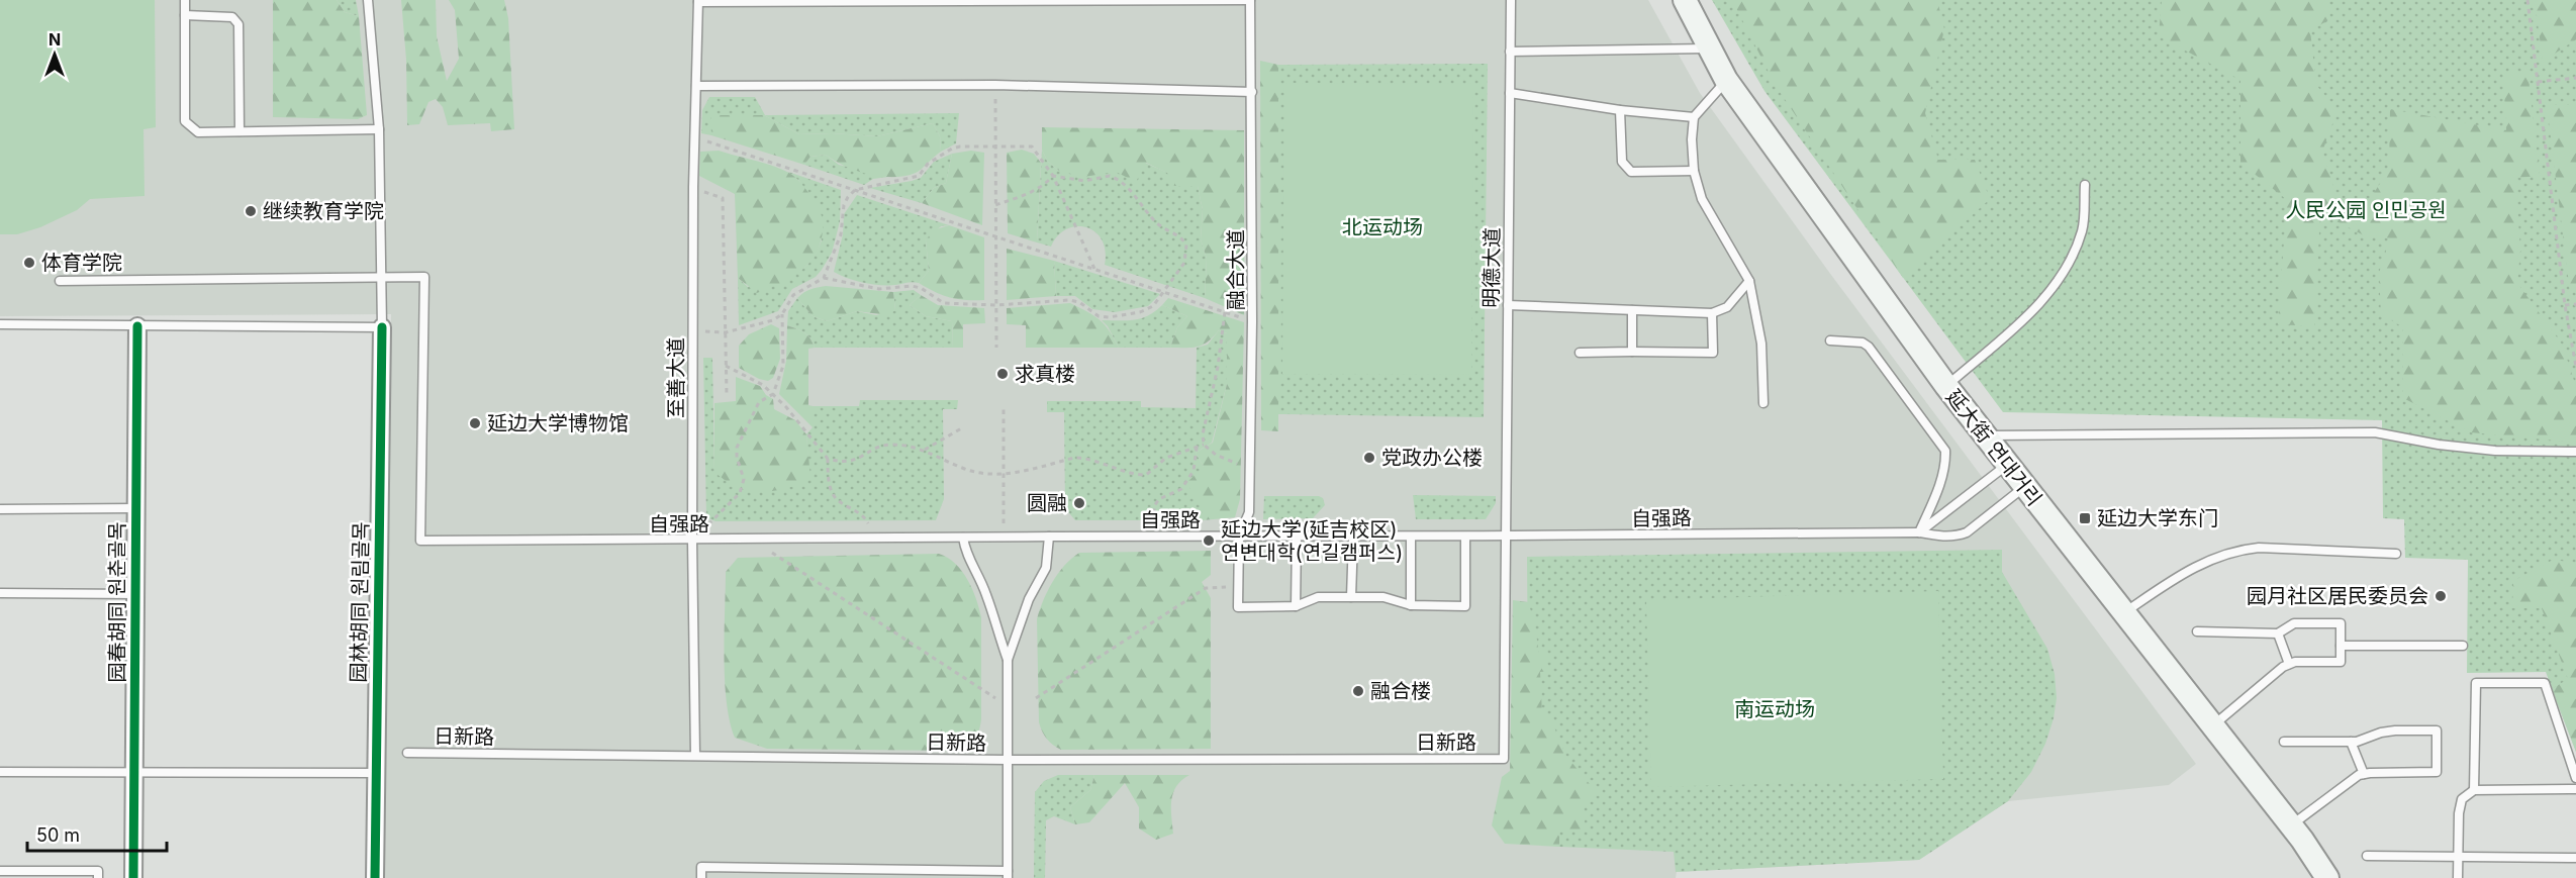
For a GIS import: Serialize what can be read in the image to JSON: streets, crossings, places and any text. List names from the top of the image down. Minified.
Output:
{"streets":{"main road":["延大街 연대거리"],"street":["园春胡同 원춘골목","园林胡同 원림골목"],"lane":["明德大道","融合大道","至善大道","自强路","日新路"]},"crossings":[["明德大道","自强路"],["明德大道","日新路"],["融合大道","自强路"],["至善大道","自强路"],["至善大道","日新路"],["延大街 연대거리","自强路"]],"parks":["人民公园 인민공원","北运动场","南运动场"],"places":{"other":["继续教育学院","体育学院","求真楼","延边大学博物馆","党政办公楼","圆融","延边大学(延吉校区) 연변대학(연길캠퍼스)","园月社区居民委员会","融合楼"],"transit":["延边大学东门"]},"scale_bar":"50 m","north":"top"}
